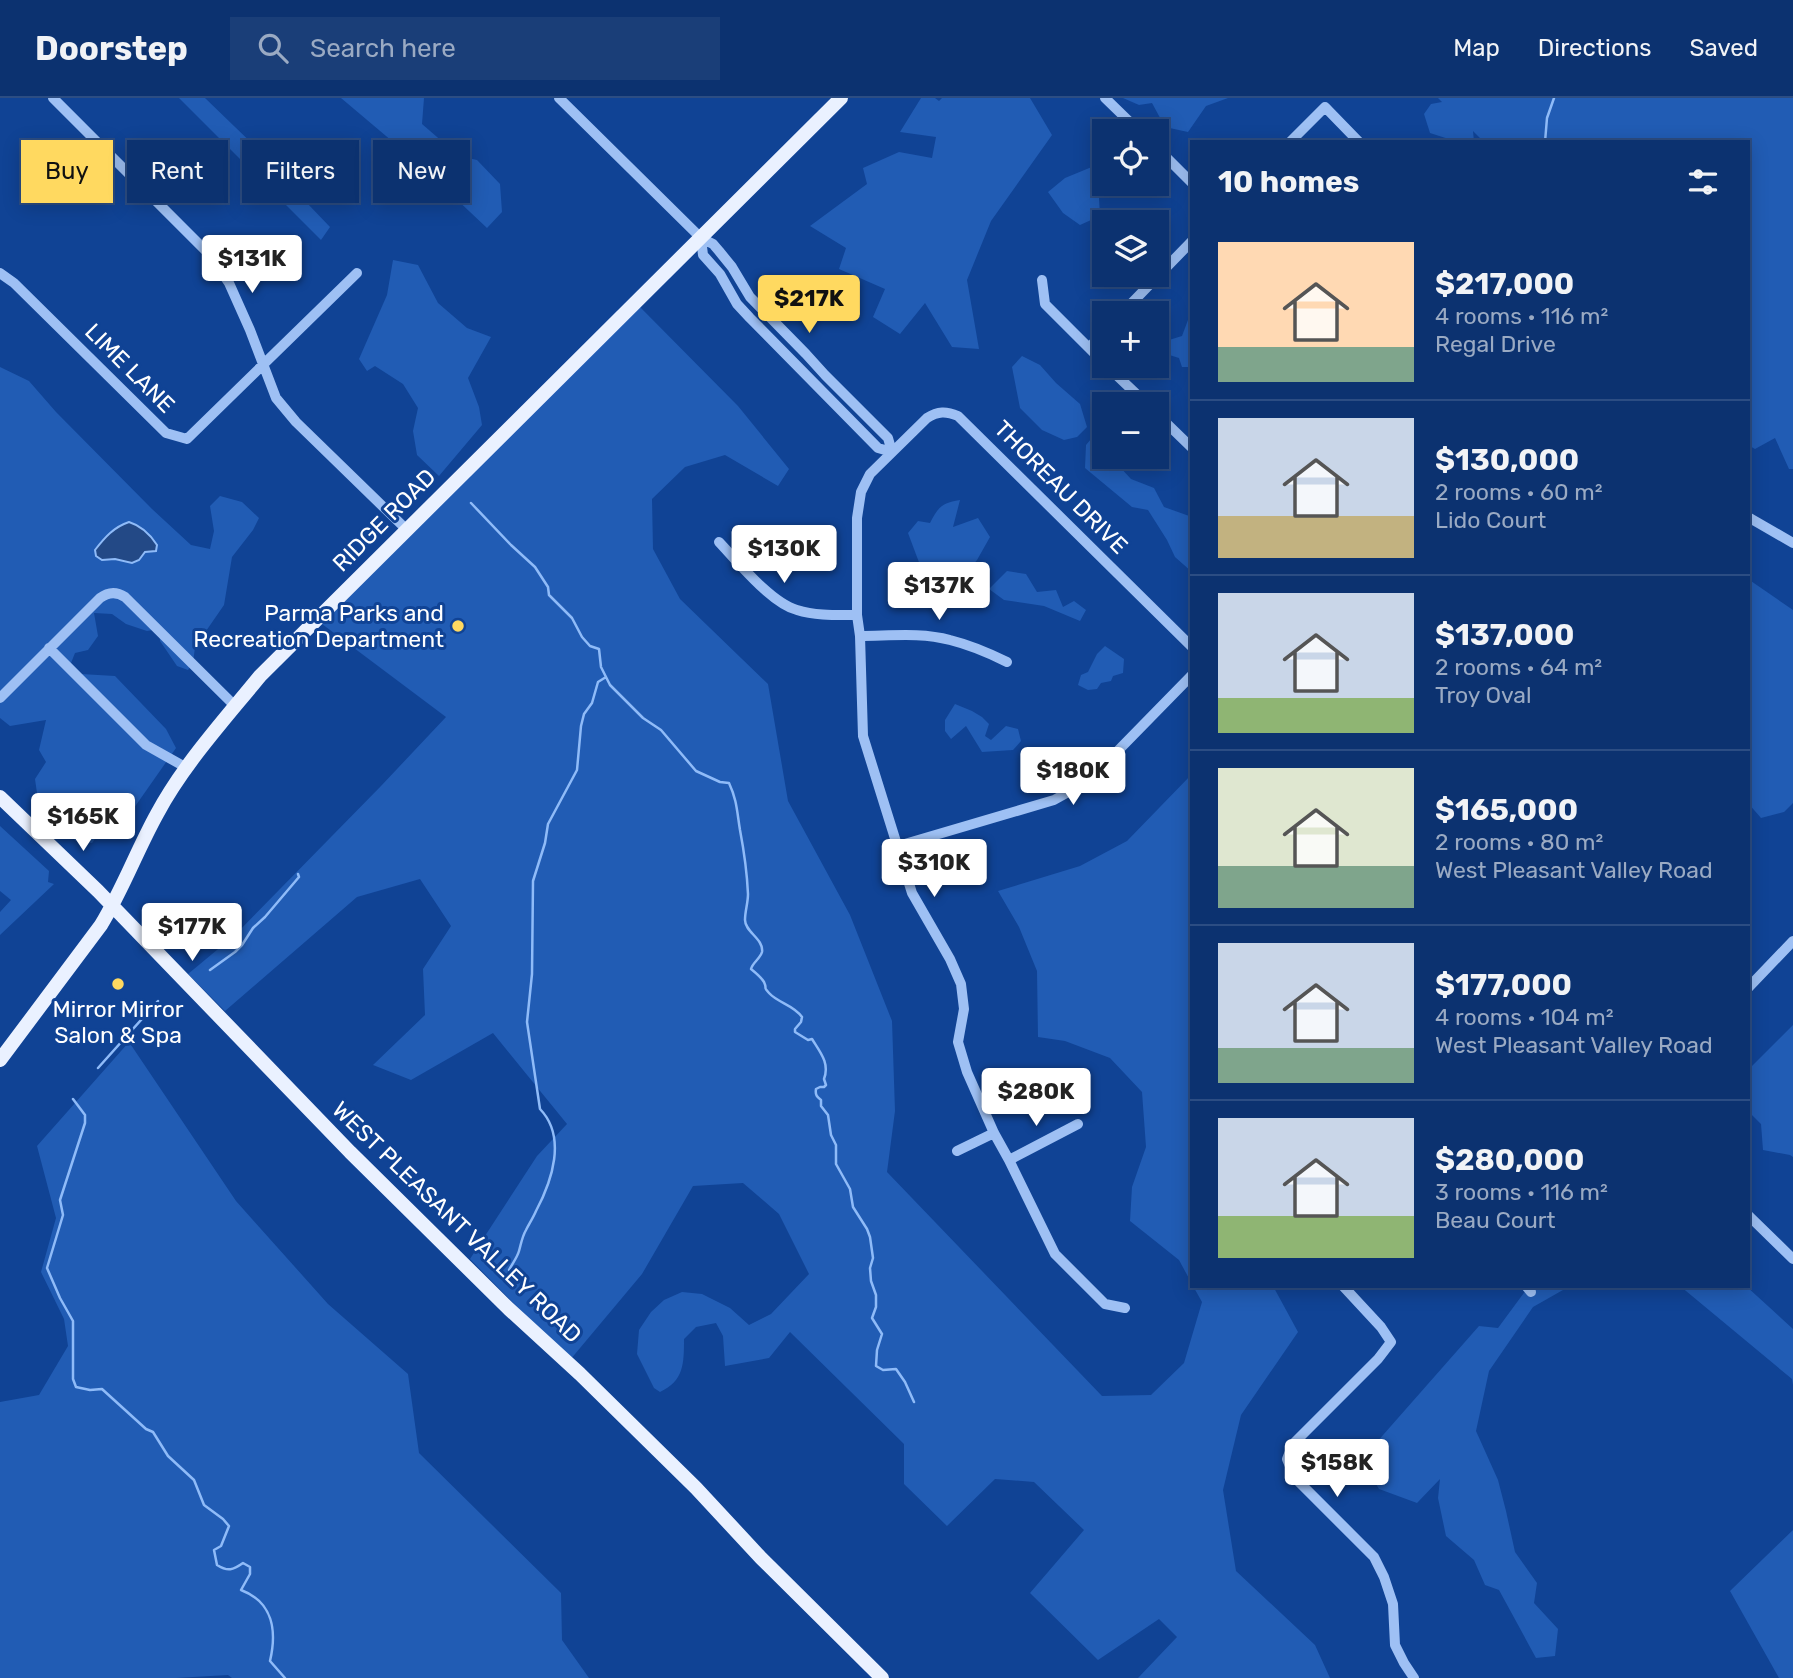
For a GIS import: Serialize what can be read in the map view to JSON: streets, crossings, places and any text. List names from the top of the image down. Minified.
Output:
{"streets":{"main road":["RIDGE ROAD","WEST PLEASANT VALLEY ROAD"],"street":["LIME LANE","THOREAU DRIVE"]},"crossings":[["RIDGE ROAD","WEST PLEASANT VALLEY ROAD"]],"places":["Parma Parks and Recreation Department","Mirror Mirror Salon & Spa"],"page":{"header":"Doorstep","search":"Search here","nav":["Map","Directions","Saved"],"map_buttons":["+","−"],"chip":["Buy","Rent","Filters","New"],"heading":"10 homes","list":[{"name":"$217,000","note":"4 rooms · 116 m² · Regal Drive"},{"name":"$130,000","note":"2 rooms · 60 m² · Lido Court"},{"name":"$137,000","note":"2 rooms · 64 m² · Troy Oval"},{"name":"$165,000","note":"2 rooms · 80 m² · West Pleasant Valley Road"},{"name":"$177,000","note":"4 rooms · 104 m² · West Pleasant Valley Road"},{"name":"$280,000","note":"3 rooms · 116 m² · Beau Court"}],"price":["$131K","$217K","$130K","$137K","$180K","$165K","$310K","$177K","$280K","$158K"]}}
